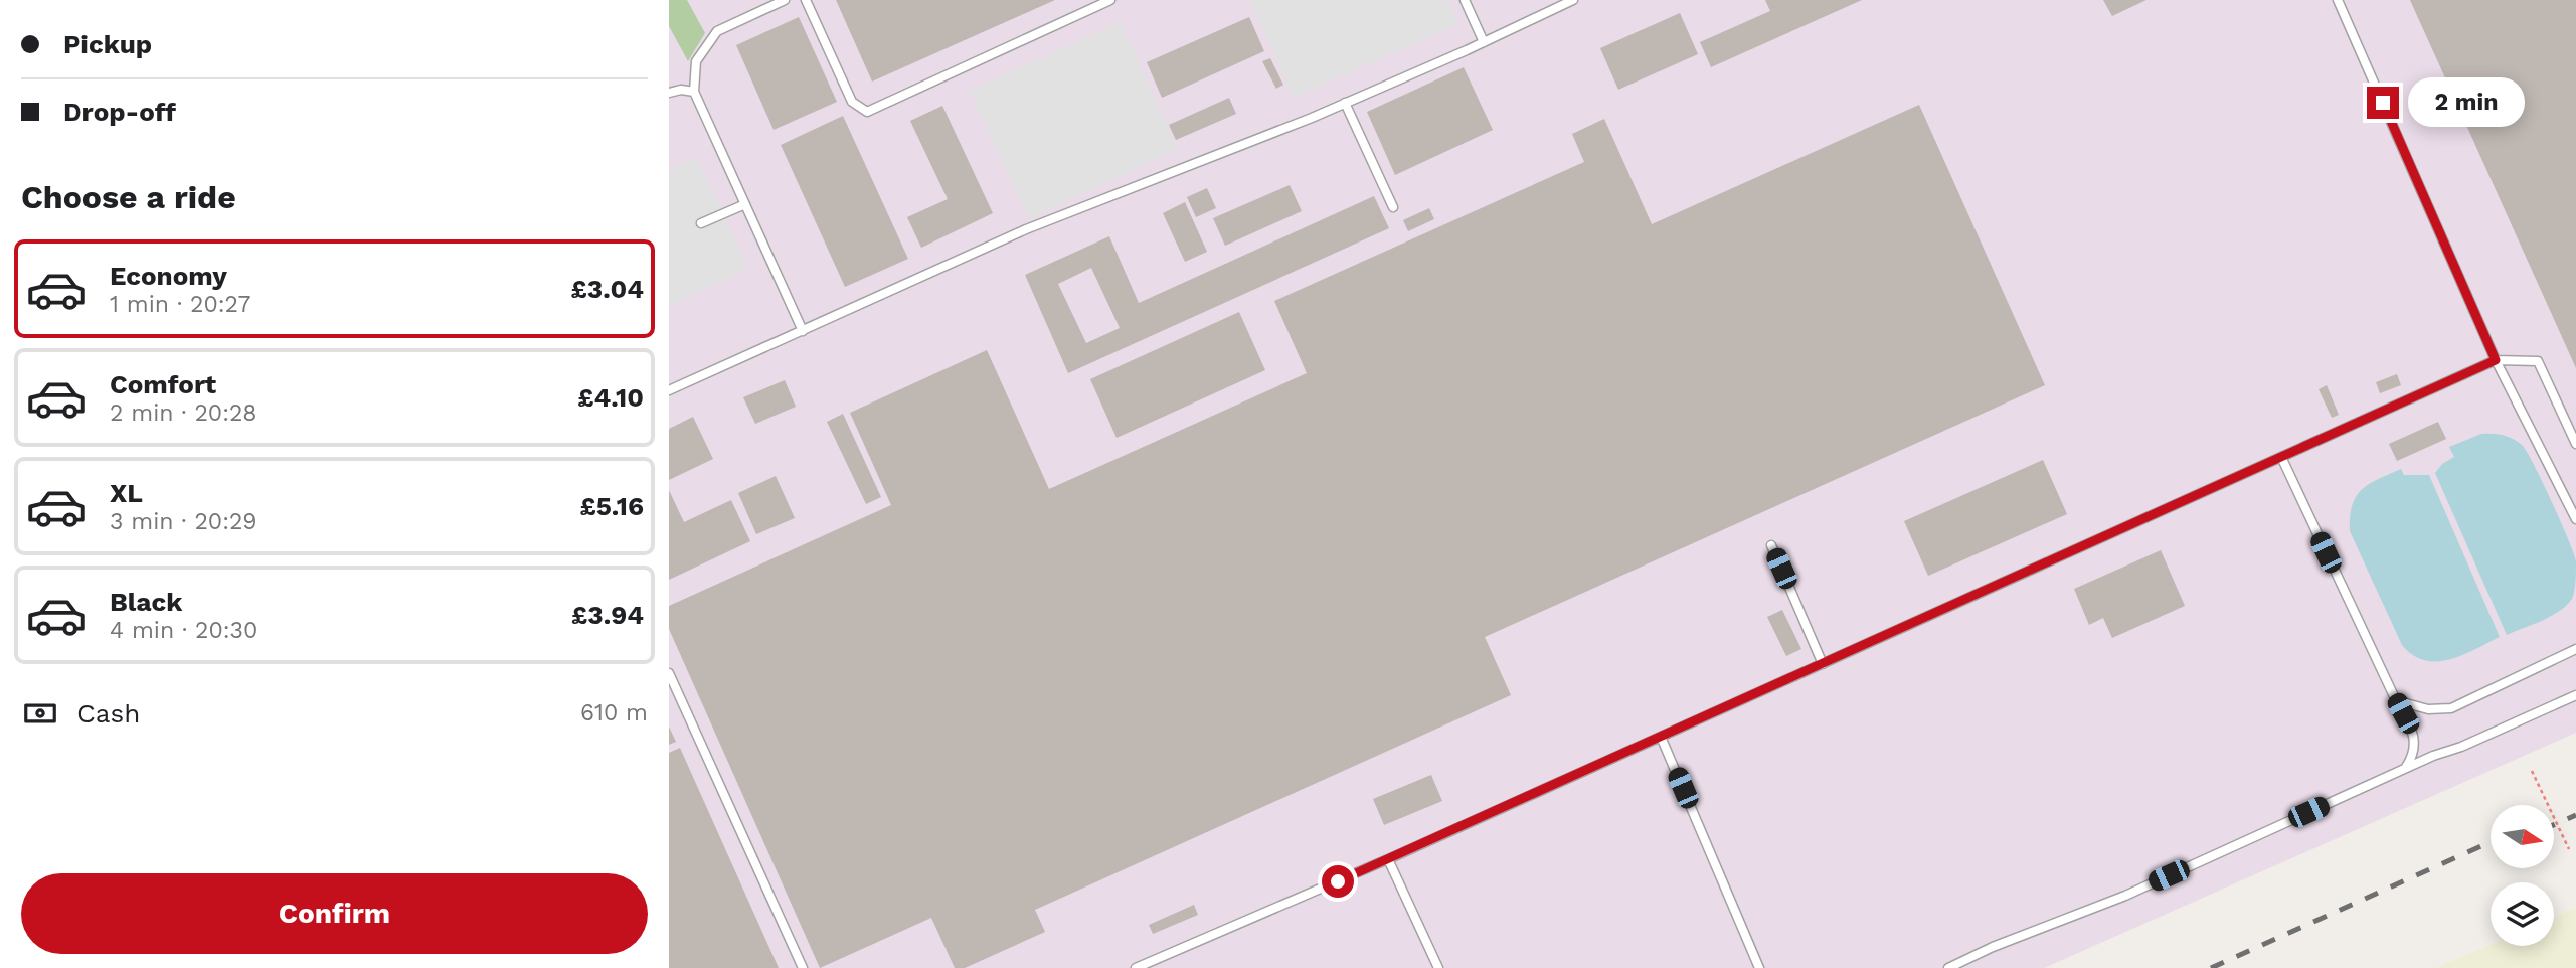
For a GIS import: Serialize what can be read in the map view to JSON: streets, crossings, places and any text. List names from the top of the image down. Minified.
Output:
{"north":"right","page":{"banner":["Pickup","Drop-off"],"bubble":"2 min","heading":"Choose a ride","list":[{"name":"Economy","note":"1 min · 20:27","value":"£3.04"},{"name":"Comfort","note":"2 min · 20:28","value":"£4.10"},{"name":"XL","note":"3 min · 20:29","value":"£5.16"},{"name":"Black","note":"4 min · 20:30","value":"£3.94"}],"pay":["Cash","610 m"],"buttons":"Confirm"}}
